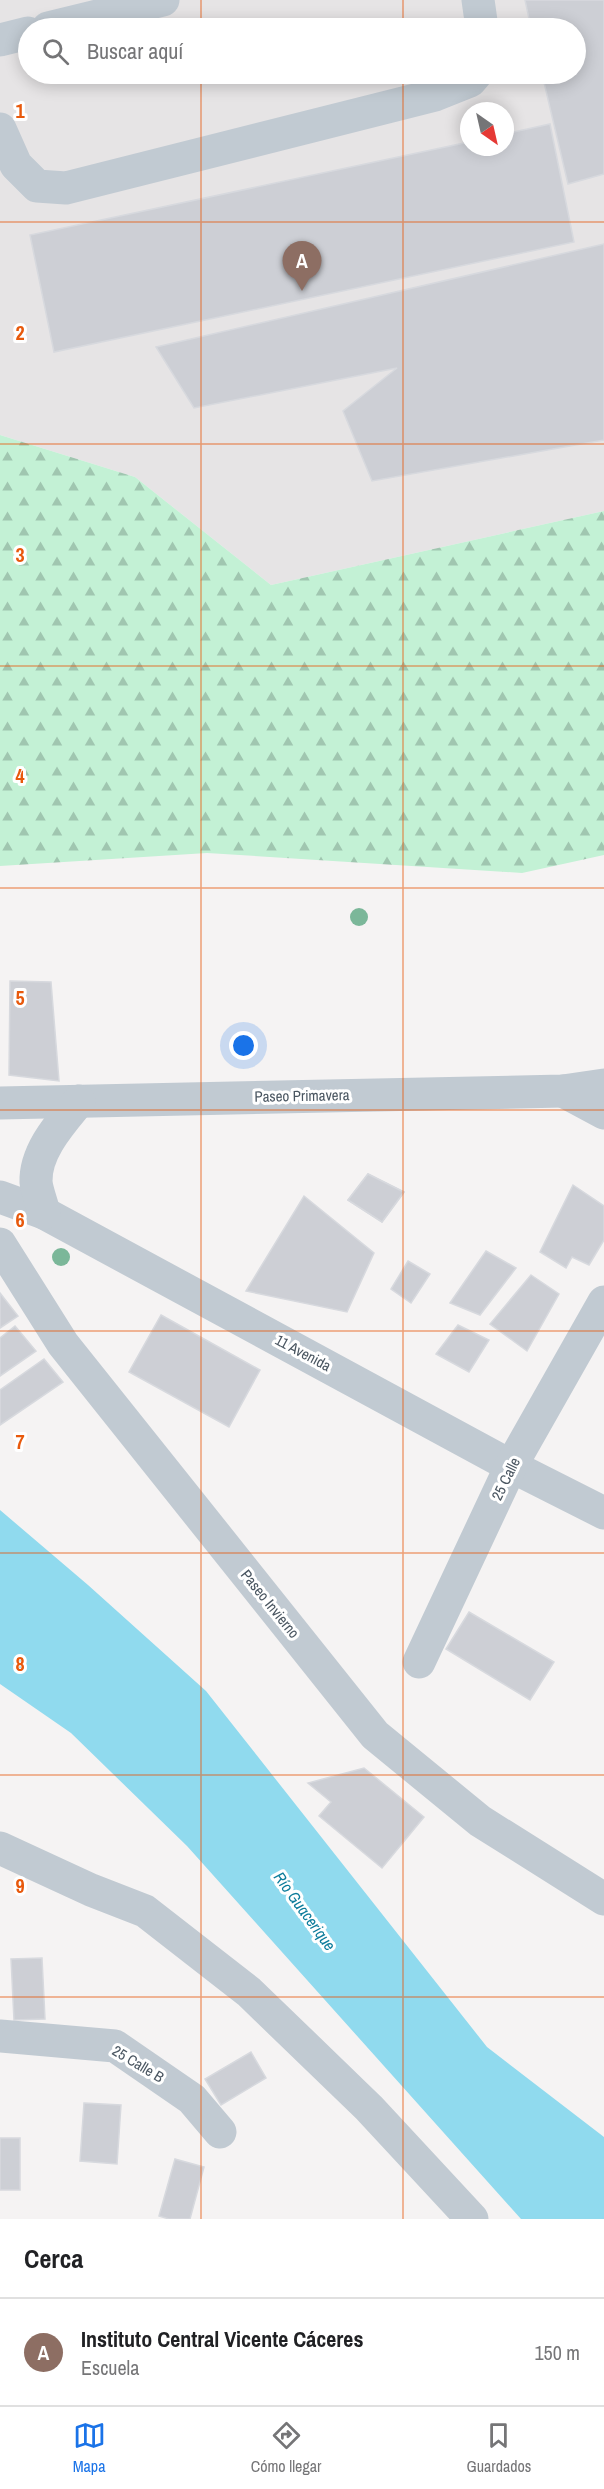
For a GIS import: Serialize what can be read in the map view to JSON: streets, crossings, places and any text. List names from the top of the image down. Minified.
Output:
{"streets":{"street":["Paseo Primavera","11 Avenida","25 Calle","Paseo Invierno","25 Calle B"]},"crossings":[["11 Avenida","25 Calle"]],"water":["Río Guacerique"],"north":"bottom right","page":{"search":"Buscar aquí","pins":"A","heading":"Cerca","list":[{"mark":"A","name":"Instituto Central Vicente Cáceres","note":"Escuela","value":"150 m"}],"nav":["Mapa","Cómo llegar","Guardados"]},"grid":{"rows":["1","2","3","4","5","6","7","8","9"]}}
